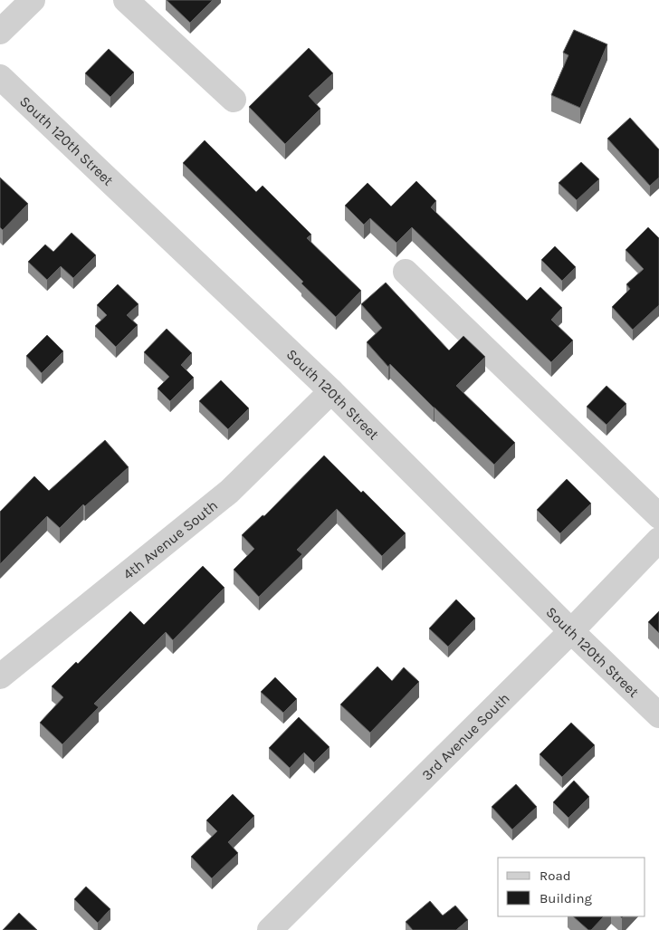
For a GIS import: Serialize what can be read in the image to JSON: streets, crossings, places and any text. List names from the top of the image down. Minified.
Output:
{"streets":{"street":["South 120th Street","4th Avenue South","3rd Avenue South"]},"crossings":[["South 120th Street","4th Avenue South"],["South 120th Street","3rd Avenue South"]],"legend":["Road","Building"]}
